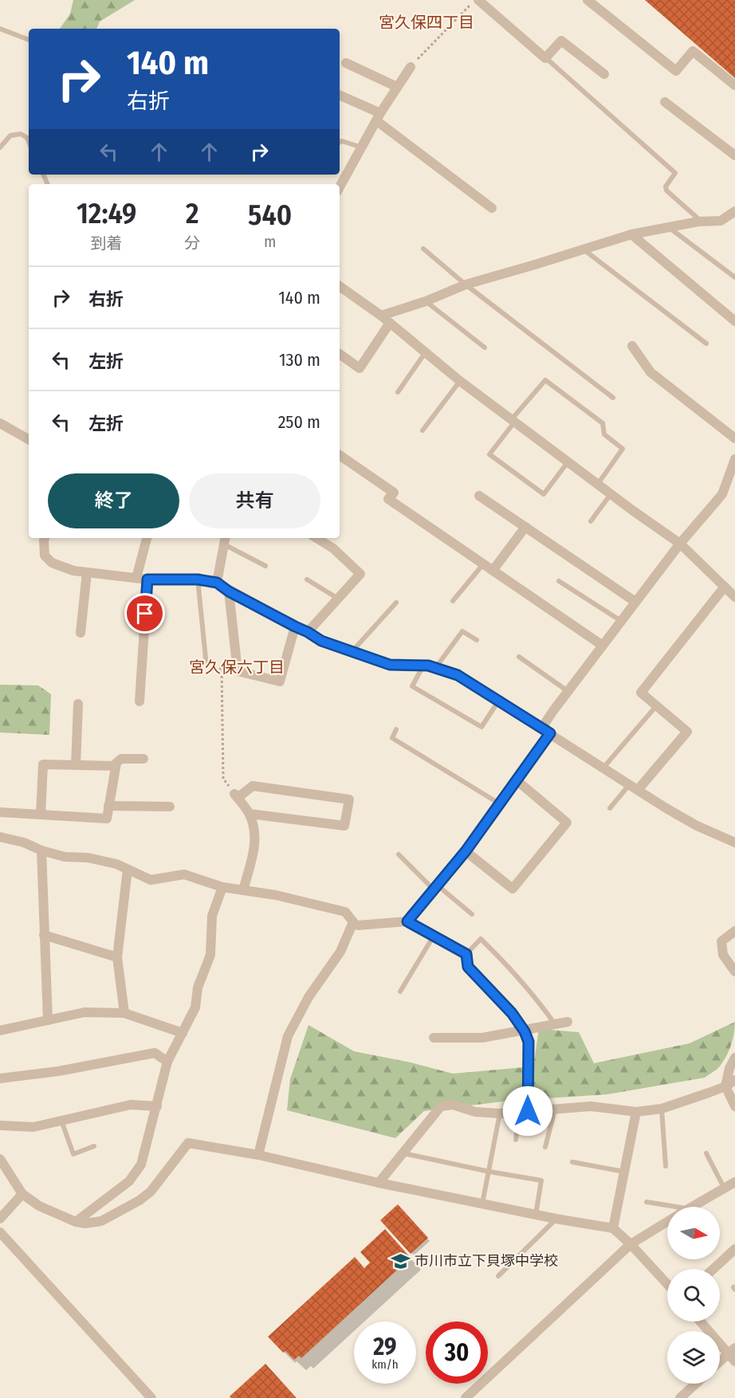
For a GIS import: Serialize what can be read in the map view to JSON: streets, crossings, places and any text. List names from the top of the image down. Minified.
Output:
{"districts":["宮久保四丁目","宮久保六丁目"],"places":{"school or university":["市川市立下貝塚中学校"]},"north":"right","page":{"turn":["140 m","右折"],"eta":["12:49","到着","2","分","540","m"],"list":[{"name":"右折","value":"140 m"},{"name":"左折","value":"130 m"},{"name":"左折","value":"250 m"}],"buttons":["終了","共有"],"speed":"29 km/h","limit":"30"}}
